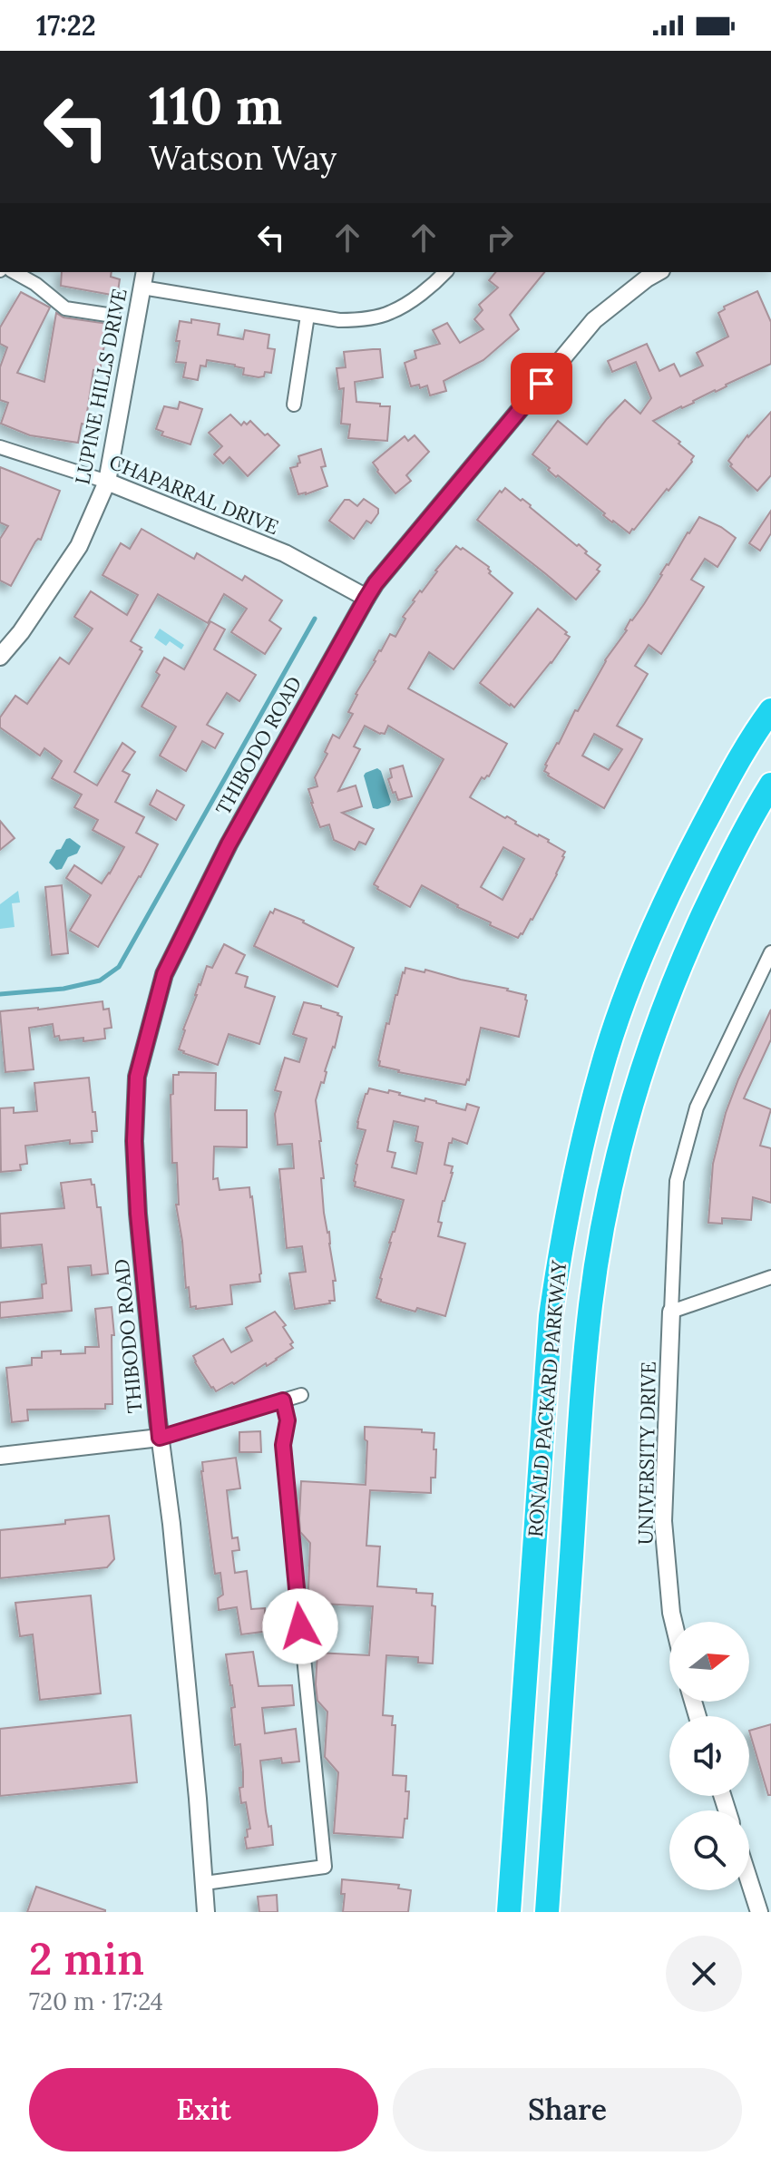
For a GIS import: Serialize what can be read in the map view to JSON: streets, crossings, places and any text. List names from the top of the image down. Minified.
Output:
{"streets":{"highway":["RONALD PACKARD PARKWAY"],"street":["LUPINE HILLS DRIVE","CHAPARRAL DRIVE","THIBODO ROAD","UNIVERSITY DRIVE"]},"crossings":[["LUPINE HILLS DRIVE","CHAPARRAL DRIVE"],["CHAPARRAL DRIVE","THIBODO ROAD"]],"north":"right","page":{"status":"17:22","turn":["110 m","Watson Way"],"heading":["2 min","720 m · 17:24"],"buttons":["Exit","Share"]}}
